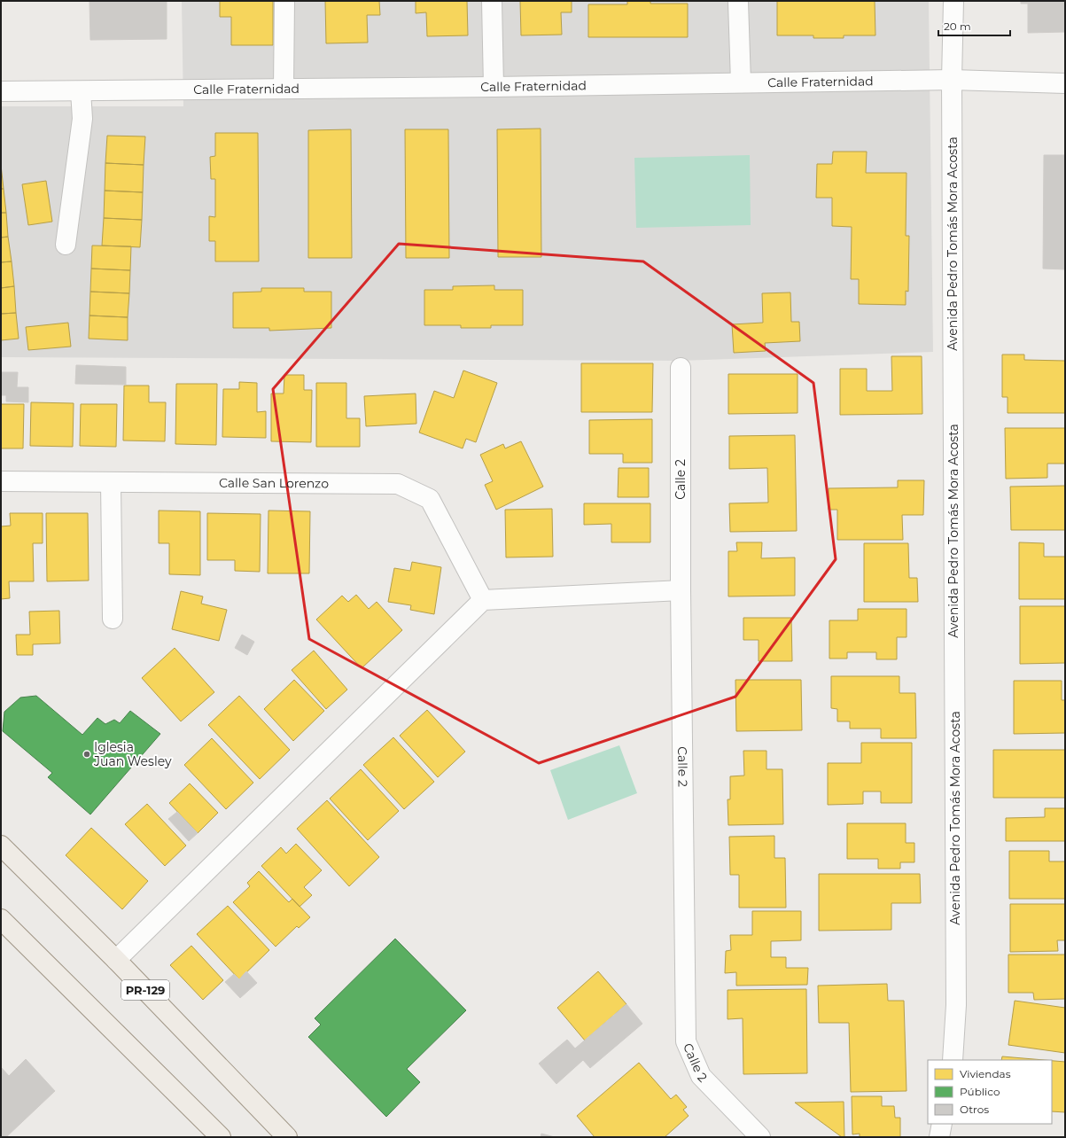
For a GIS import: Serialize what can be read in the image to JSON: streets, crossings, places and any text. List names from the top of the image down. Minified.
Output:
{"streets":{"main road":["PR-129"],"street":["Calle Fraternidad","Avenida Pedro Tomás Mora Acosta","Calle 2","Calle San Lorenzo"]},"crossings":[["Calle Fraternidad","Avenida Pedro Tomás Mora Acosta"]],"places":["Iglesia Juan Wesley"],"legend":["Viviendas","Público","Otros"],"scale_bar":"20 m"}
